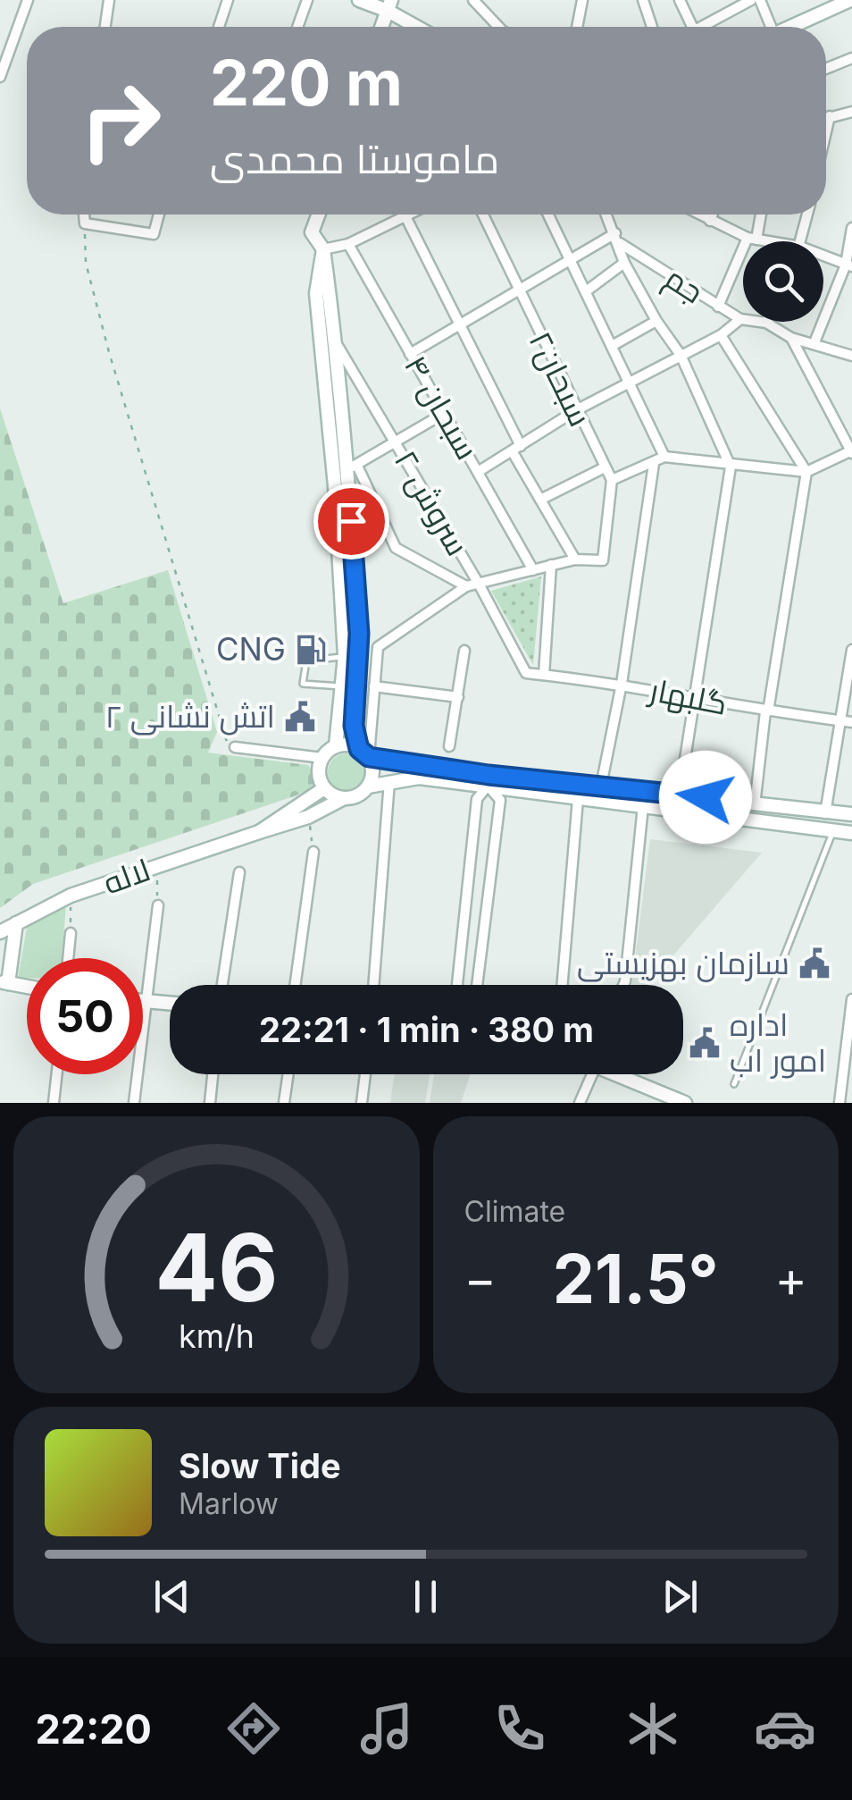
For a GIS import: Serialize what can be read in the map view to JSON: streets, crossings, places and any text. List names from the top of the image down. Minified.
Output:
{"streets":{"main road":["لاله"],"street":["جم","سبحان۲","سبحان ۴","سروش ۲","گلبهار"]},"crossings":[["سروش ۲","گلبهار"]],"places":{"fuel station":["CNG"],"public building":["اتش نشانی ۲","سازمان بهزیستی","اداره امور اب"]},"page":{"turn":["220 m","ماموستا محمدی"],"limit":"50","trip":"22:21 · 1 min · 380 m","tile":"Climate","heat":["−","21.5°","+"],"song":["Slow Tide","Marlow"],"tabs":"22:20","gauge":["46","km/h"]}}
